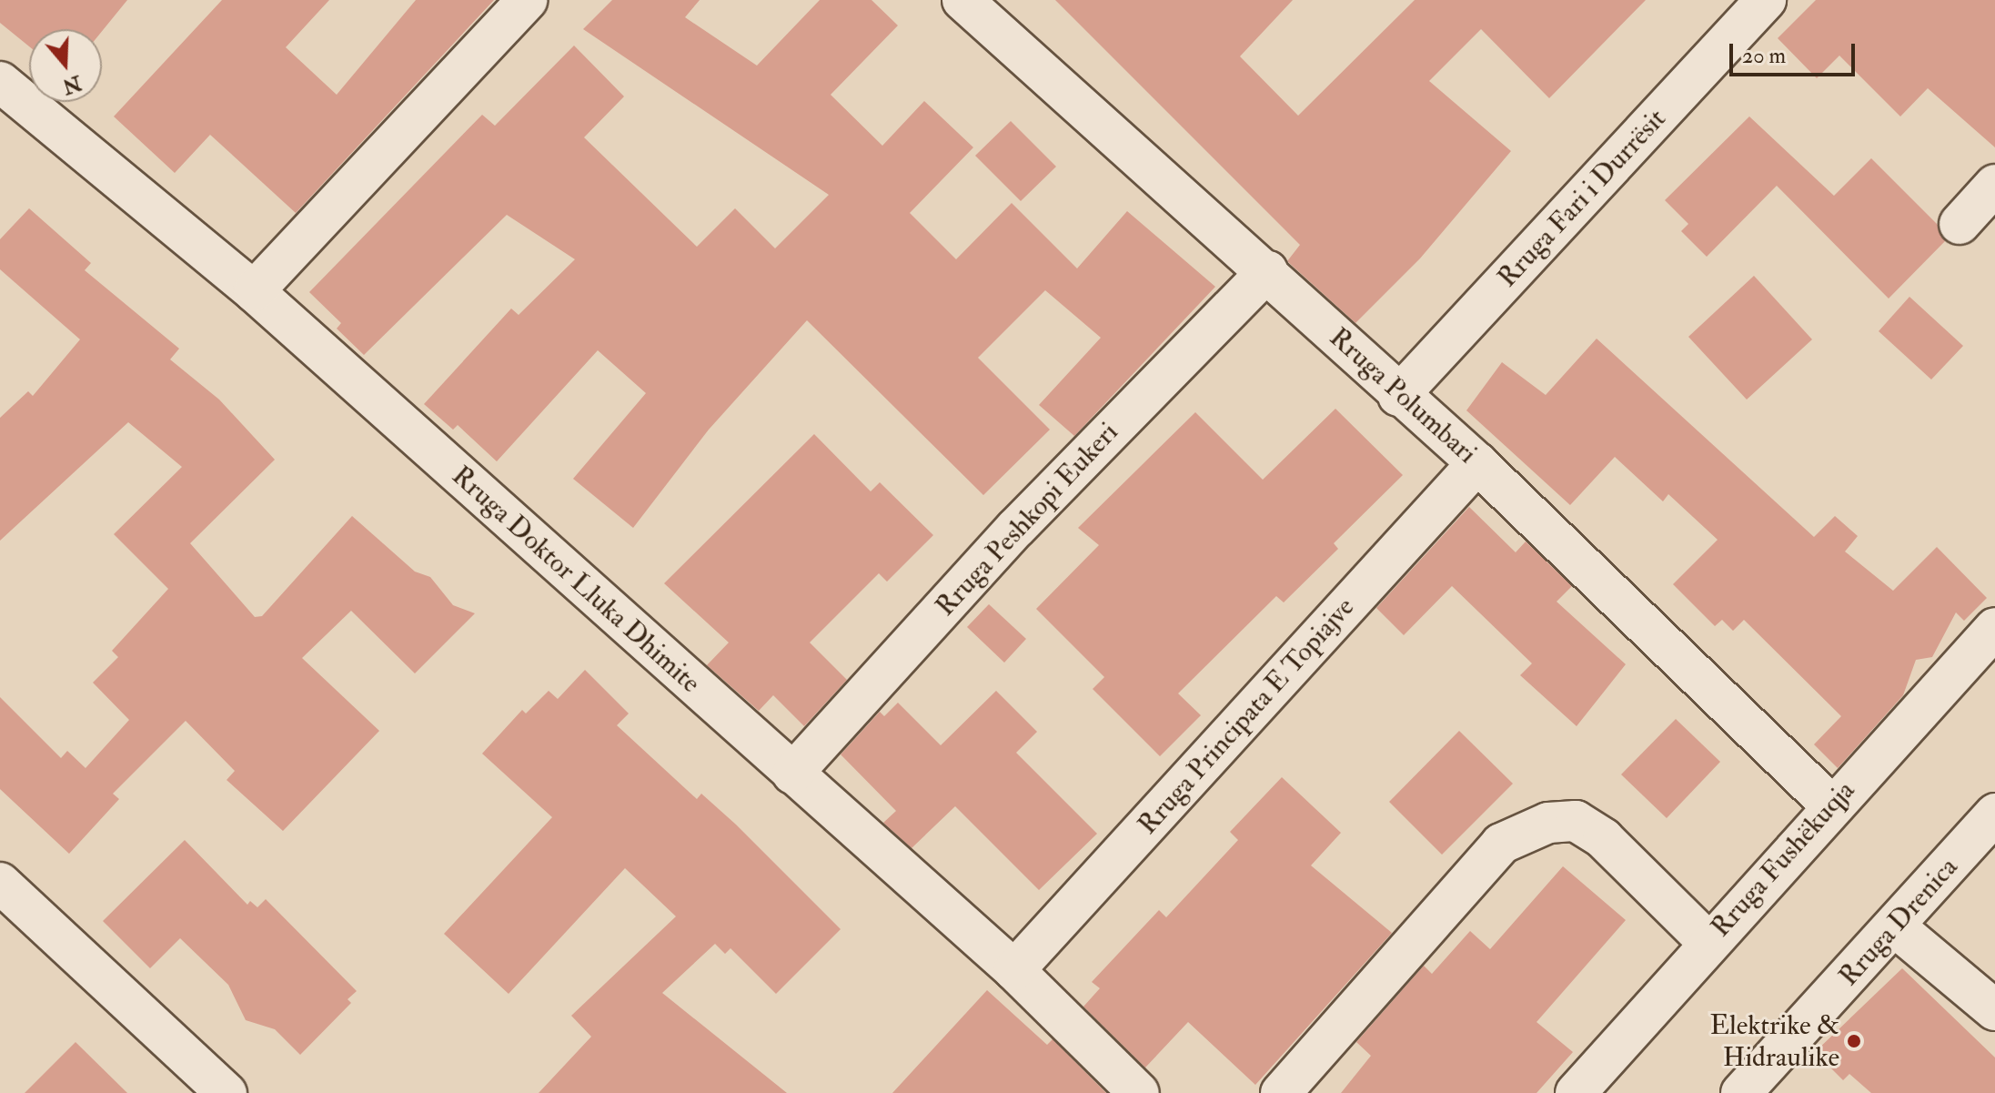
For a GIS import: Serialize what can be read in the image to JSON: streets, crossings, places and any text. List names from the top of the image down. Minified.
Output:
{"streets":{"street":["Rruga Fari i Durrësit","Rruga Polumbari","Rruga Peshkopi Eukeri","Rruga Doktor Lluka Dhimite","Rruga Principata E Topiajve","Rruga Fushëkuqja","Rruga Drenica"]},"crossings":[["Rruga Fari i Durrësit","Rruga Polumbari"],["Rruga Polumbari","Rruga Peshkopi Eukeri"],["Rruga Polumbari","Rruga Principata E Topiajve"],["Rruga Polumbari","Rruga Fushëkuqja"],["Rruga Peshkopi Eukeri","Rruga Doktor Lluka Dhimite"],["Rruga Doktor Lluka Dhimite","Rruga Principata E Topiajve"]],"places":["Elektrike & Hidraulike"],"scale_bar":"20 m","north":"bottom"}
